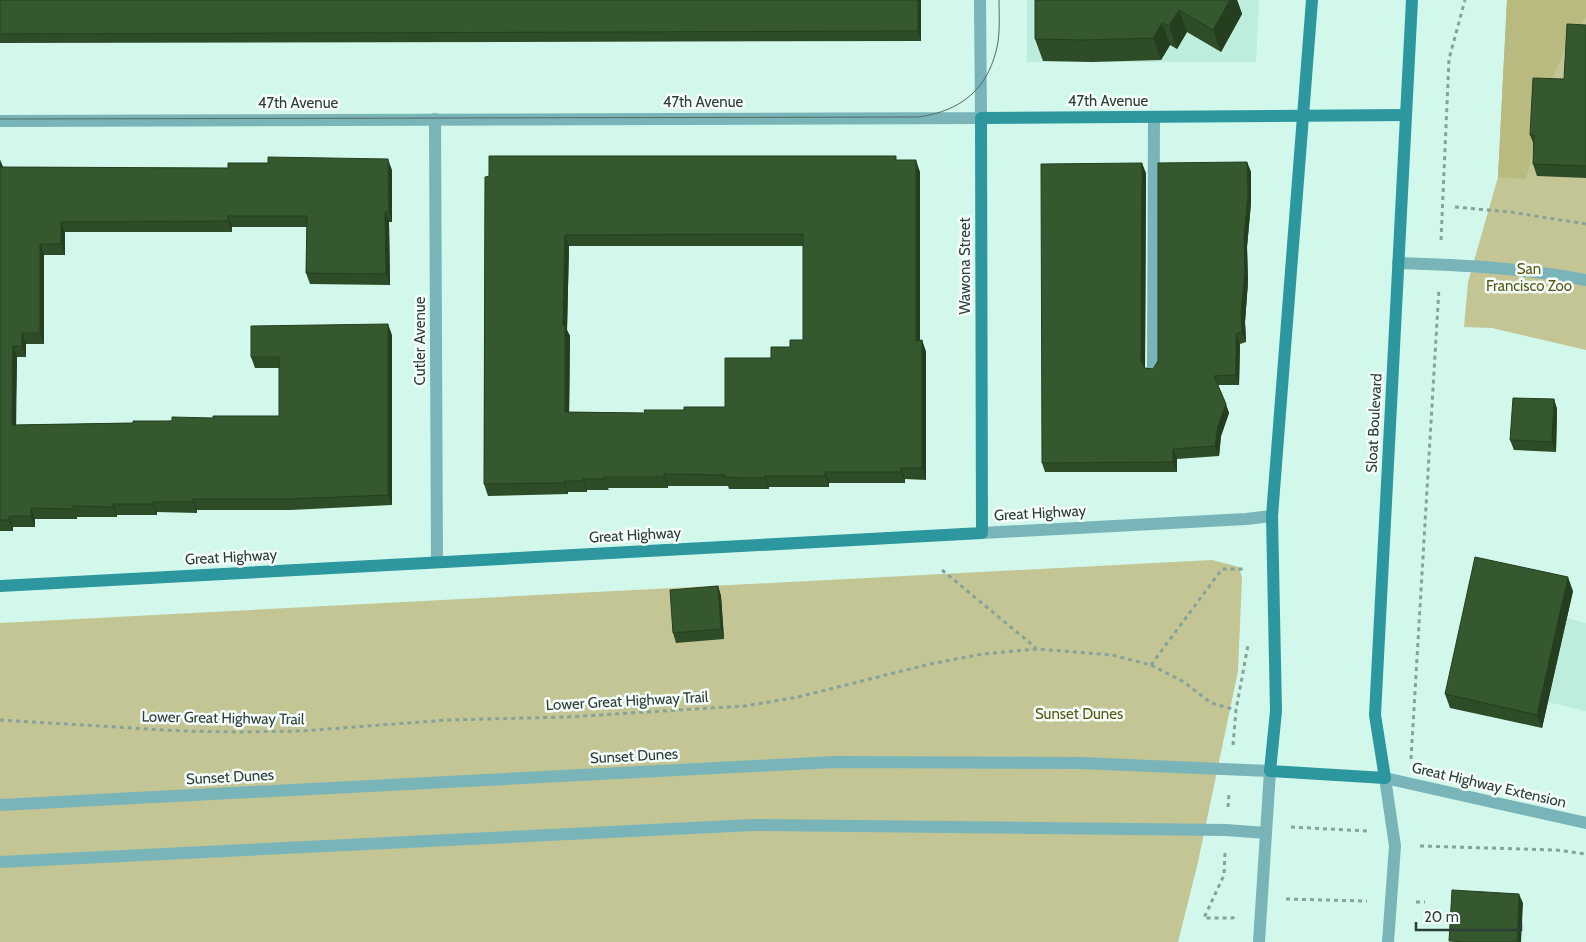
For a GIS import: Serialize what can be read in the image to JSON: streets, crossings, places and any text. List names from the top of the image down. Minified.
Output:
{"streets":{"street":["47th Avenue","Wawona Street","Cutler Avenue","Sloat Boulevard","Great Highway","Sunset Dunes","Great Highway Extension"],"path":["Lower Great Highway Trail"]},"crossings":[["47th Avenue","Wawona Street"],["47th Avenue","Cutler Avenue"],["47th Avenue","Sloat Boulevard"],["Wawona Street","Great Highway"],["Cutler Avenue","Great Highway"],["Sloat Boulevard","Great Highway Extension"],["Lower Great Highway Trail","Sunset Dunes"]],"parks":["San Francisco Zoo","Sunset Dunes"],"scale_bar":"20 m"}
